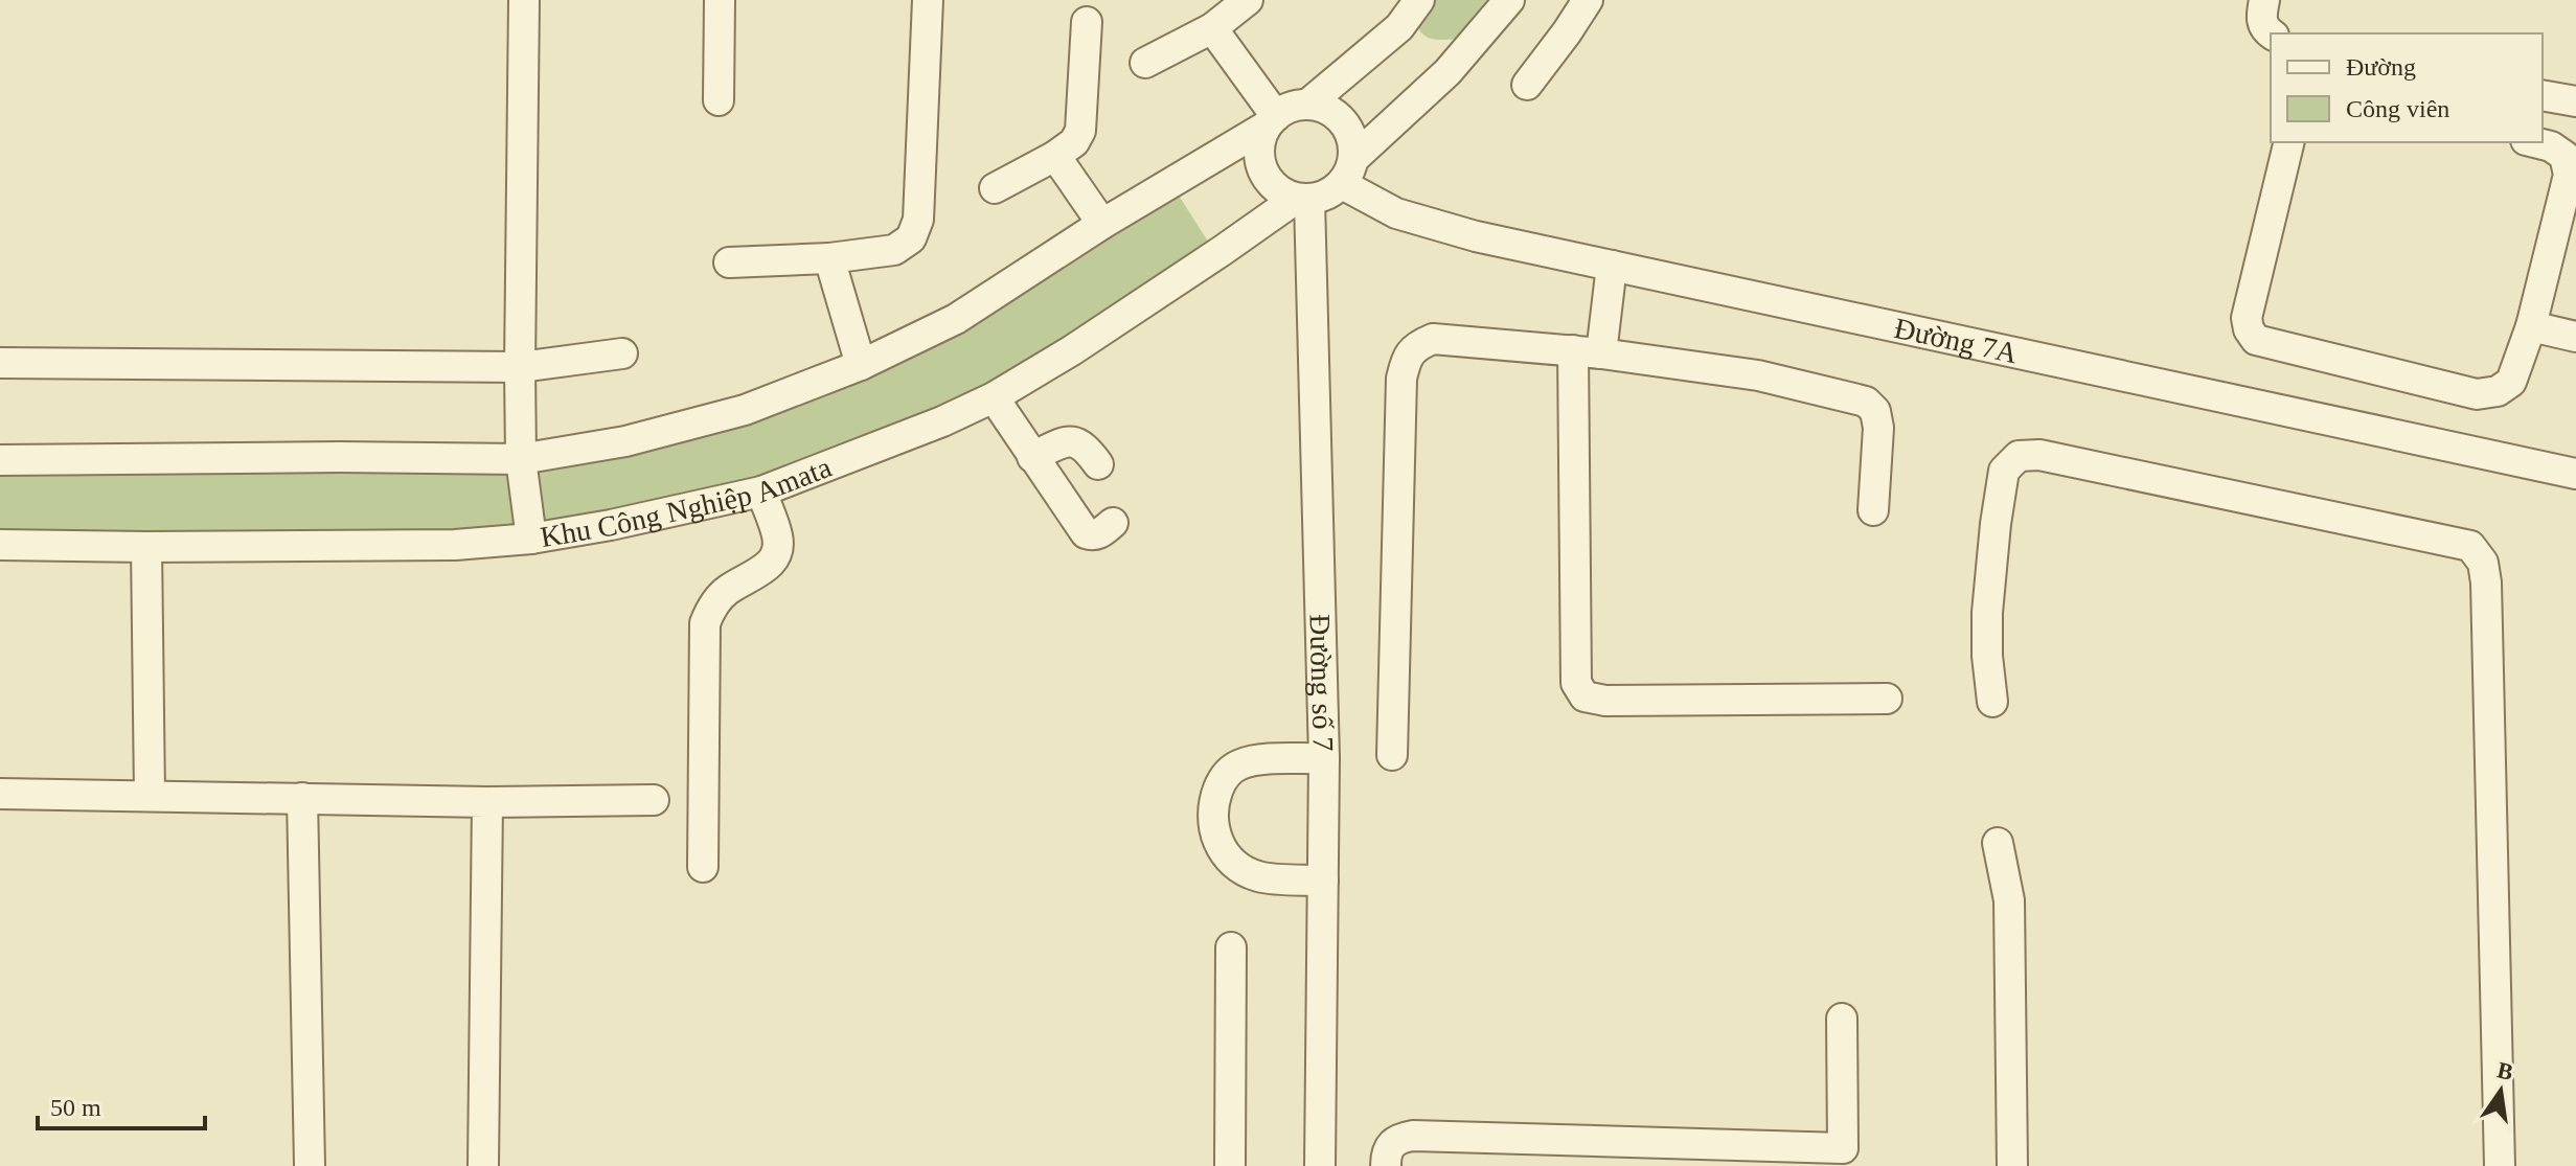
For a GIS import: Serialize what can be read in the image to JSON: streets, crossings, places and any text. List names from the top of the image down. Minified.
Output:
{"streets":{"street":["Đường 7A","Khu Công Nghiệp Amata","Đường số 7"]},"crossings":[["Đường 7A","Khu Công Nghiệp Amata"],["Đường 7A","Đường số 7"],["Khu Công Nghiệp Amata","Đường số 7"]],"legend":["Đường","Công viên"],"scale_bar":"50 m","north":"top"}
